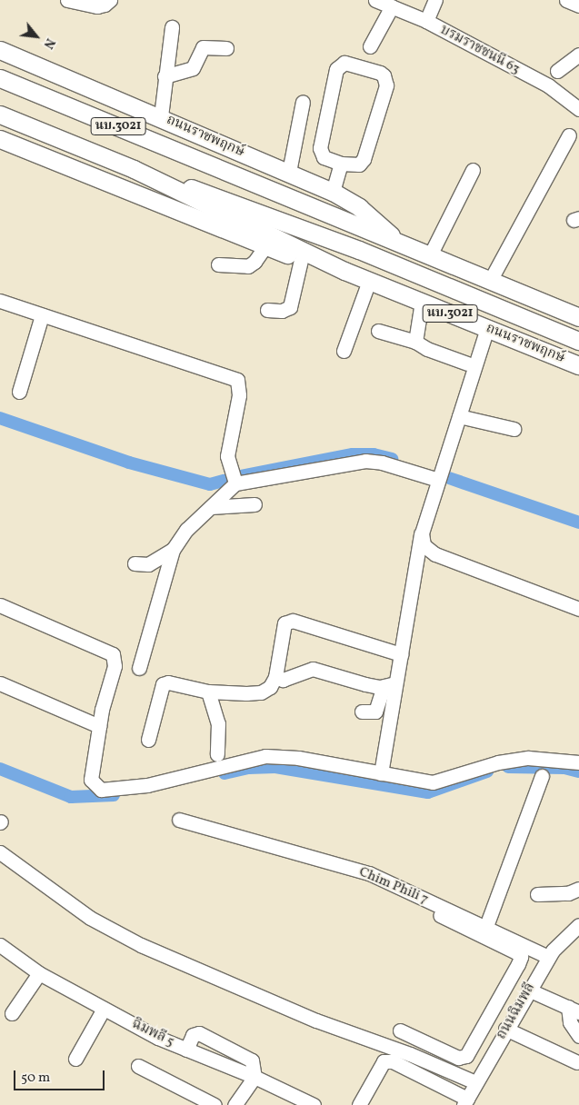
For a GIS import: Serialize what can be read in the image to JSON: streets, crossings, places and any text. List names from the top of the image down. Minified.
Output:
{"streets":{"main road":["นบ.3021","ถนนราชพฤกษ์"],"street":["บรมราชชนนี 63","Chim Phili 7","ถนนฉิมพลี","ฉิมพลี 5"]},"crossings":[["Chim Phili 7","ถนนฉิมพลี"]],"scale_bar":"50 m","north":"bottom right"}
